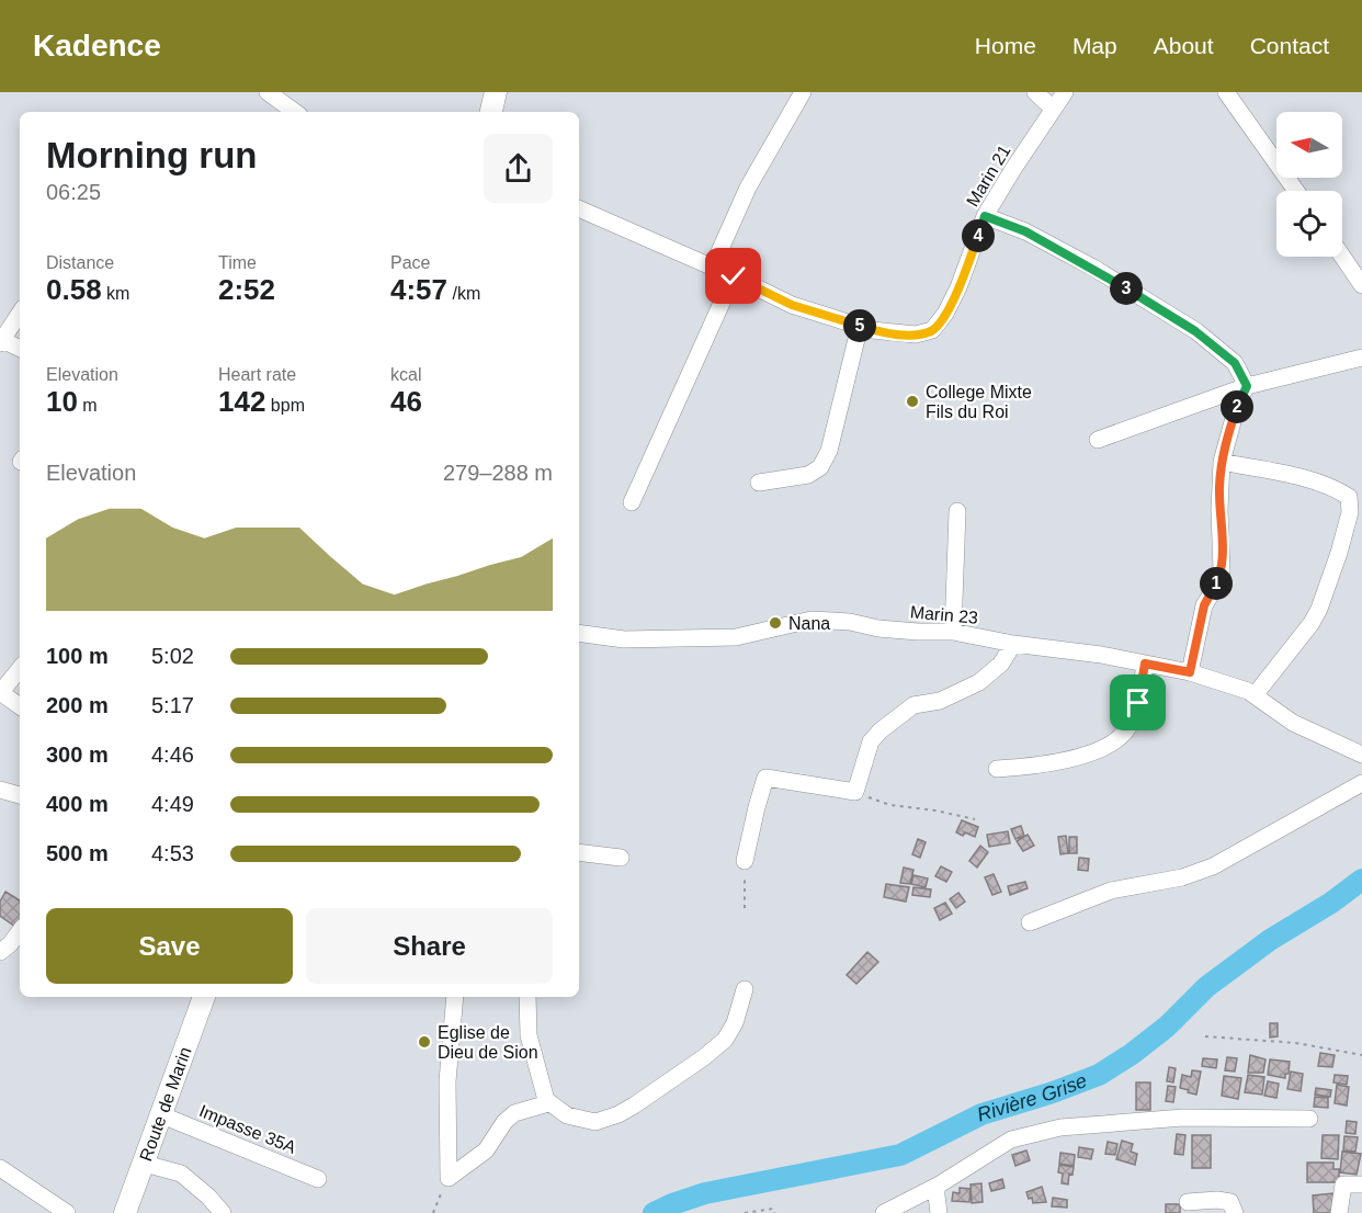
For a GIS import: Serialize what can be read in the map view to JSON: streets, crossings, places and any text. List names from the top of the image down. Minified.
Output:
{"streets":{"main road":["Route de Marin"],"street":["Marin 21","Marin 23","Impasse 35A"]},"crossings":[["Route de Marin","Impasse 35A"]],"water":["Rivière Grise"],"places":["College Mixte Fils du Roi","Nana","Eglise de Dieu de Sion"],"north":"left","page":{"header":"Kadence","nav":["Home","Map","About","Contact"],"heading":["Morning run","06:25"],"pins":["4","3","5","2","1"],"stats":[["Distance","0.58 km"],["Time","2:52"],["Pace","4:57 /km"],["Elevation","10 m"],["Heart rate","142 bpm"],["kcal","46"]],"chart":["Elevation","279–288 m"],"list":[{"name":"100 m","note":"5:02"},{"name":"200 m","note":"5:17"},{"name":"300 m","note":"4:46"},{"name":"400 m","note":"4:49"},{"name":"500 m","note":"4:53"}],"buttons":["Save","Share"]}}
